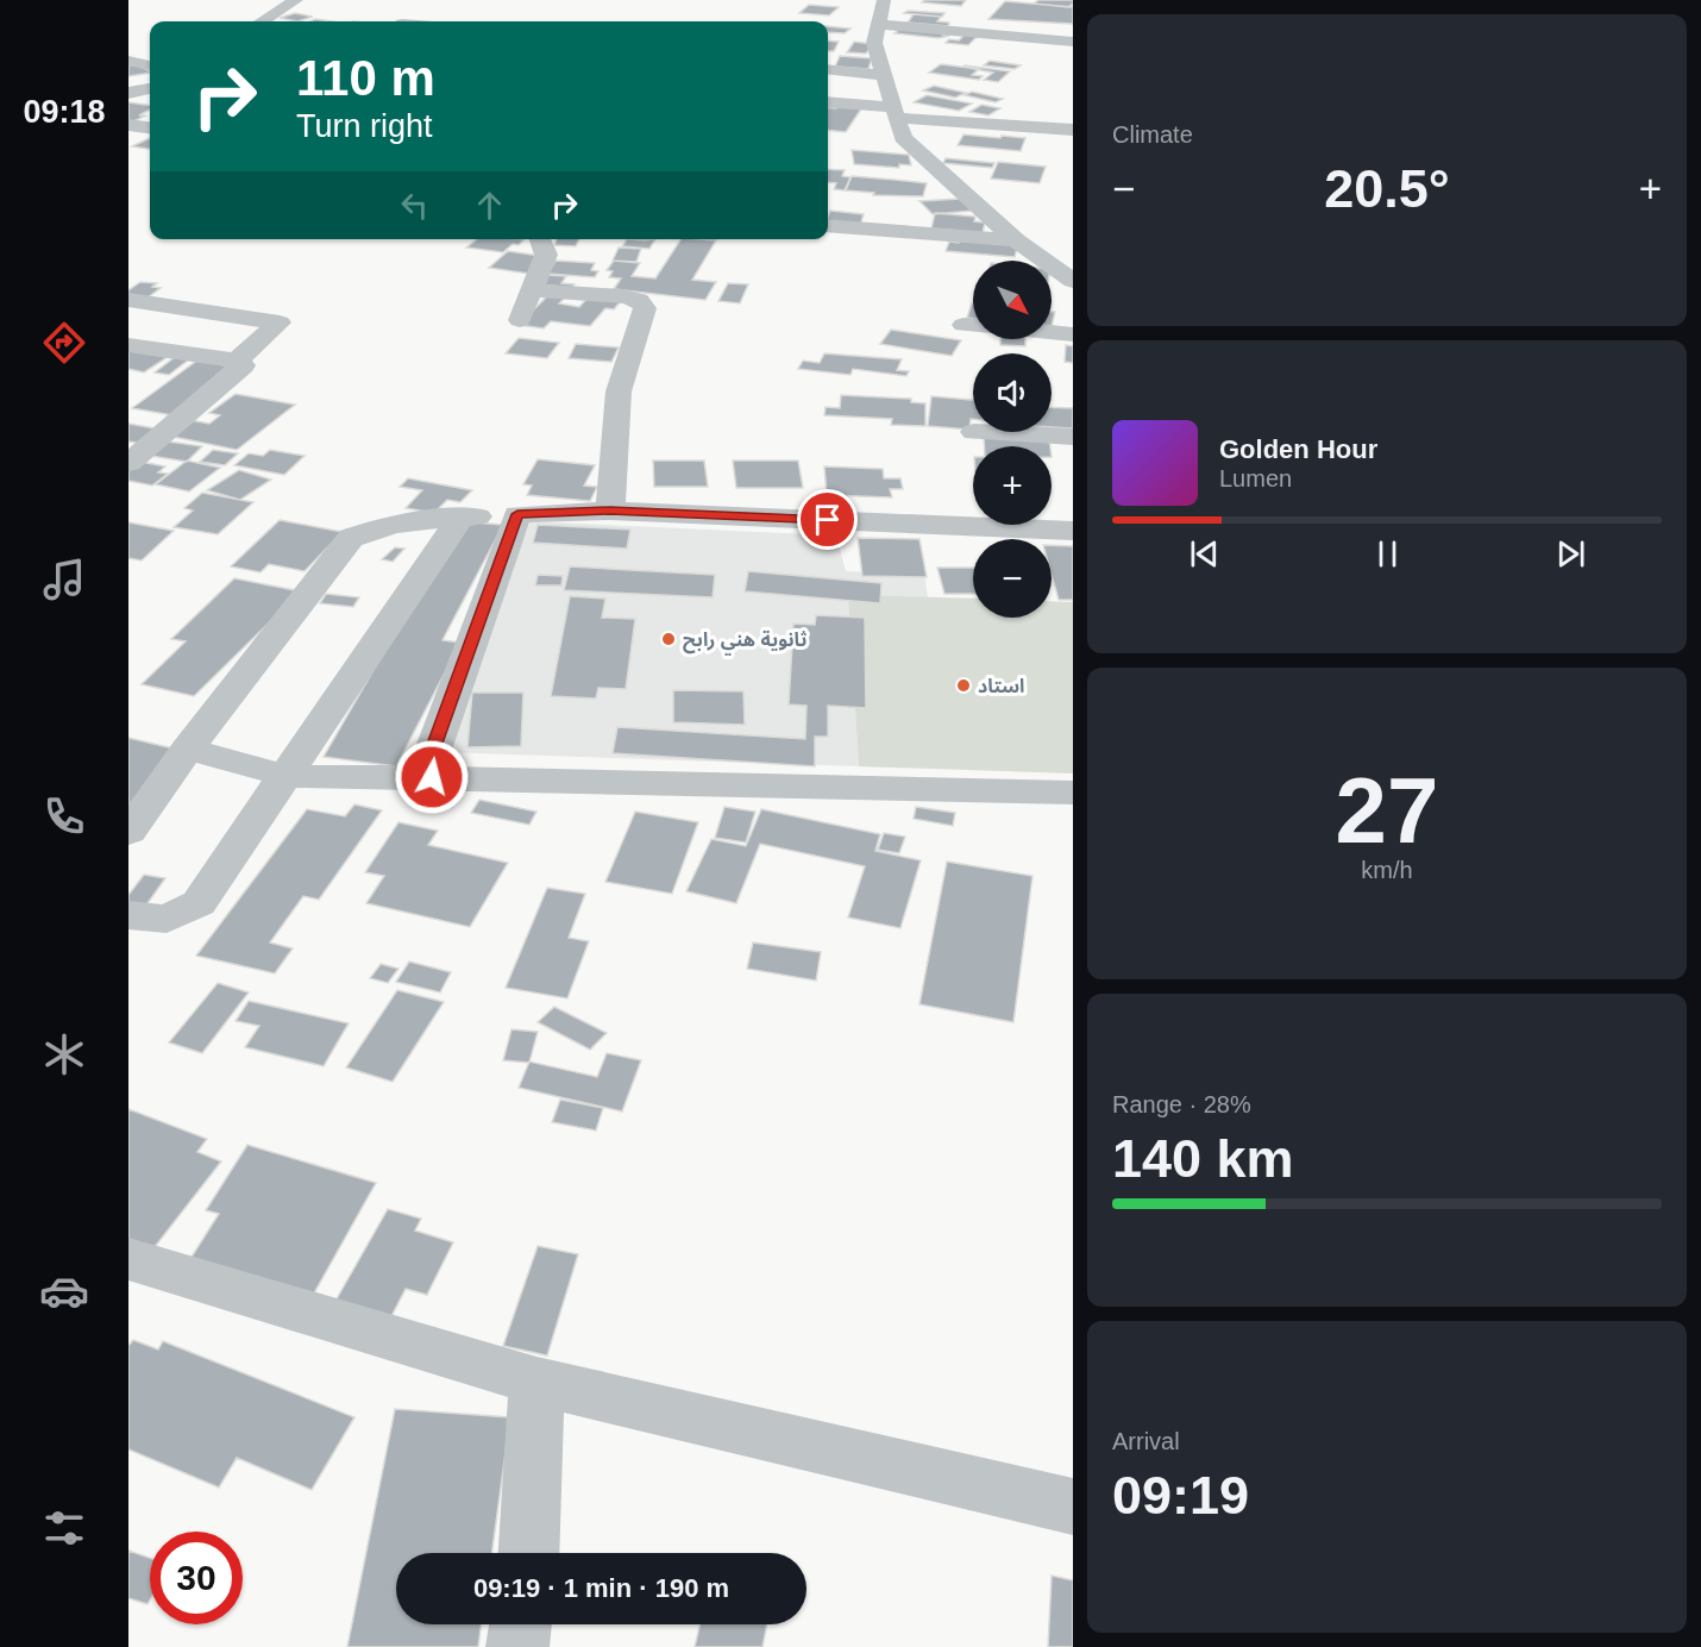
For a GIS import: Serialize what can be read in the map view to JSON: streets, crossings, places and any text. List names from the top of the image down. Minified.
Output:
{"places":["ثانوية هني رابح","استاد"],"north":"bottom right","page":{"tabs":"09:18","tile":["Climate",["27","km/h"],["Range · 28%","140 km"],["Arrival","09:19"]],"turn":["110 m","Turn right"],"heat":["−","20.5°","+"],"map_buttons":["+","−"],"song":["Golden Hour","Lumen"],"limit":"30","trip":"09:19 · 1 min · 190 m"}}
